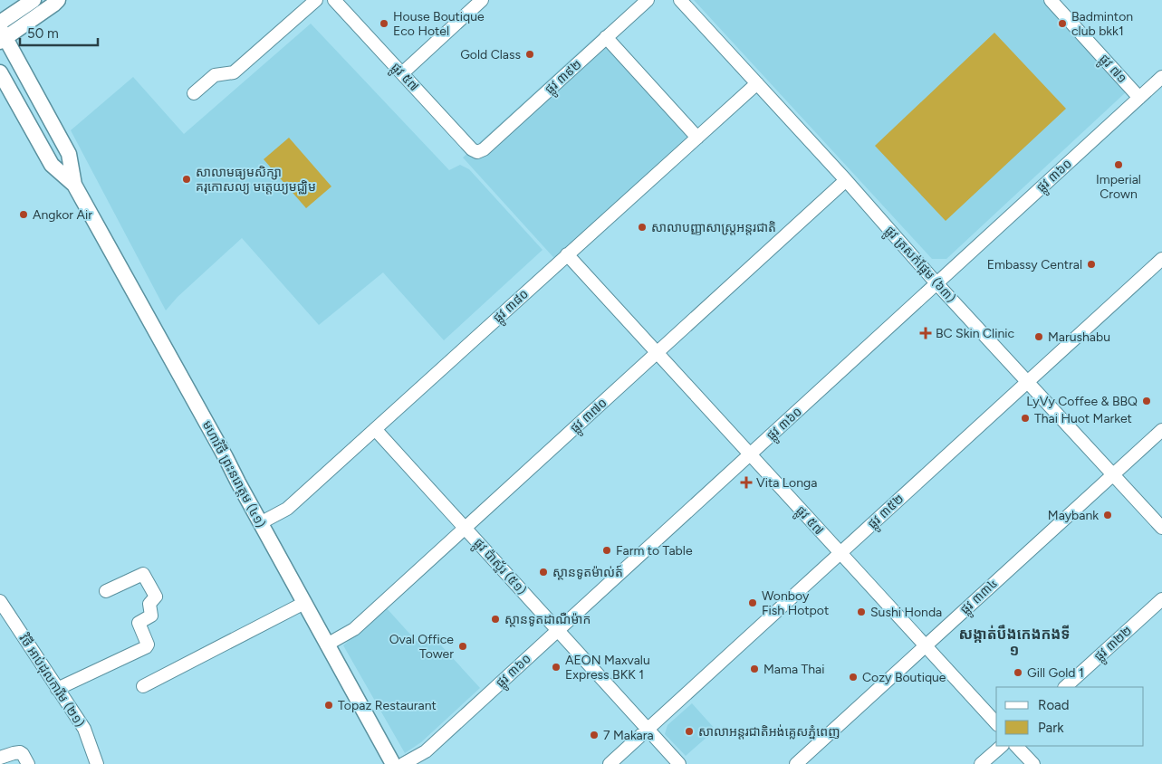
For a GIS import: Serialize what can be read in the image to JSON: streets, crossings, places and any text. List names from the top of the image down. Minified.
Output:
{"streets":{"main road":["មហាវិថី ព្រះនរោត្តម (៤១)"],"street":["ផ្លូវ ៧១","ផ្លូវ ៥៧","ផ្លូវ ៣៩២","ផ្លូវ ៣៦០","ផ្លូវ ត្រសក់ផ្អែម (៦៣)","ផ្លូវ ៣៨០","ផ្លូវ ៣៧០","ផ្លូវ ៣៥២","ផ្លូវ ប៉ាស្ទ័រ (៥១)","ផ្លូវ ៣៣៤","ផ្លូវ ៣២២","វិថី អាប់ដុលការីម (២១)"]},"crossings":[["ផ្លូវ ៧១","ផ្លូវ ៣៦០"],["ផ្លូវ ៥៧","ផ្លូវ ៣៩២"],["ផ្លូវ ៥៧","ផ្លូវ ៣៦០"],["ផ្លូវ ៥៧","ផ្លូវ ៣៨០"],["ផ្លូវ ៥៧","ផ្លូវ ៣៧០"],["ផ្លូវ ៥៧","ផ្លូវ ៣៥២"],["ផ្លូវ ៥៧","ផ្លូវ ៣៣៤"],["ផ្លូវ ៣៦០","ផ្លូវ ត្រសក់ផ្អែម (៦៣)"],["ផ្លូវ ៣៦០","ផ្លូវ ប៉ាស្ទ័រ (៥១)"],["ផ្លូវ ត្រសក់ផ្អែម (៦៣)","ផ្លូវ ៣៨០"],["ផ្លូវ ត្រសក់ផ្អែម (៦៣)","ផ្លូវ ៣៧០"],["ផ្លូវ ត្រសក់ផ្អែម (៦៣)","ផ្លូវ ៣៥២"],["ផ្លូវ ត្រសក់ផ្អែម (៦៣)","ផ្លូវ ៣៣៤"],["ផ្លូវ ៣៨០","មហាវិថី ព្រះនរោត្តម (៤១)"],["ផ្លូវ ៣៨០","ផ្លូវ ប៉ាស្ទ័រ (៥១)"],["ផ្លូវ ៣៧០","មហាវិថី ព្រះនរោត្តម (៤១)"],["ផ្លូវ ៣៧០","ផ្លូវ ប៉ាស្ទ័រ (៥១)"],["ផ្លូវ ៣៥២","ផ្លូវ ប៉ាស្ទ័រ (៥១)"]],"districts":["សង្កាត់បឹងកេងកងទី ១"],"places":{"other":["House Boutique Eco Hotel","Badminton club bkk1","Gold Class","Imperial Crown","សាលាមធ្យមសិក្សា គរុកោសល្យ មត្តេយ្យមជ្ឈិម","Angkor Air","សាលាបញ្ញាសាស្ត្រអន្តរជាតិ","Embassy Central","Marushabu","LyVy Coffee & BBQ","Thai Huot Market","Maybank","Farm to Table","ស្ថានទូតម៉ាល់ត៍","Wonboy Fish Hotpot","Sushi Honda","ស្ថានទូតដាណឺម៉ាក","Oval Office Tower","AEON Maxvalu Express BKK 1","Mama Thai","Gill Gold 1","Cozy Boutique","Topaz Restaurant","សាលាអន្តរជាតិអង់គ្លេសភ្នំពេញ","7 Makara"],"health":["BC Skin Clinic","Vita Longa"]},"legend":["Road","Park"],"scale_bar":"50 m"}
